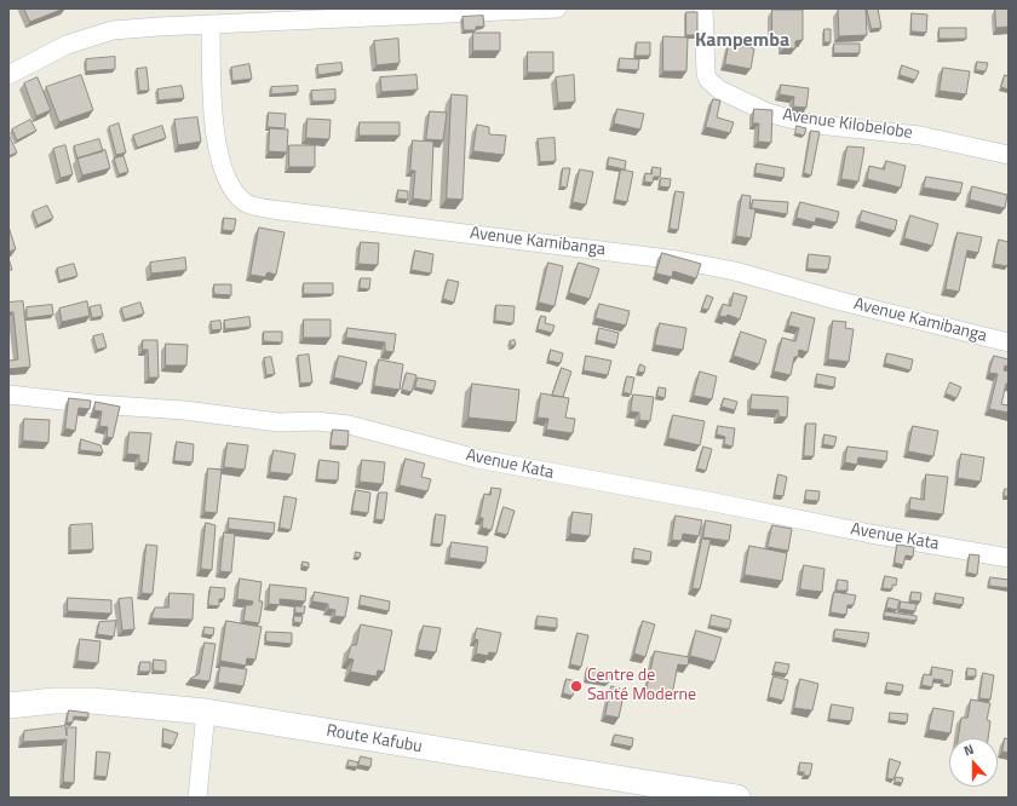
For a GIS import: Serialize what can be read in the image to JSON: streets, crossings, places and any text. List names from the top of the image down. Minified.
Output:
{"streets":{"main road":["Route Kafubu"],"street":["Avenue Kilobelobe","Avenue Kamibanga","Avenue Kata"]},"districts":["Kampemba"],"places":["Centre de Santé Moderne"],"north":"top"}
